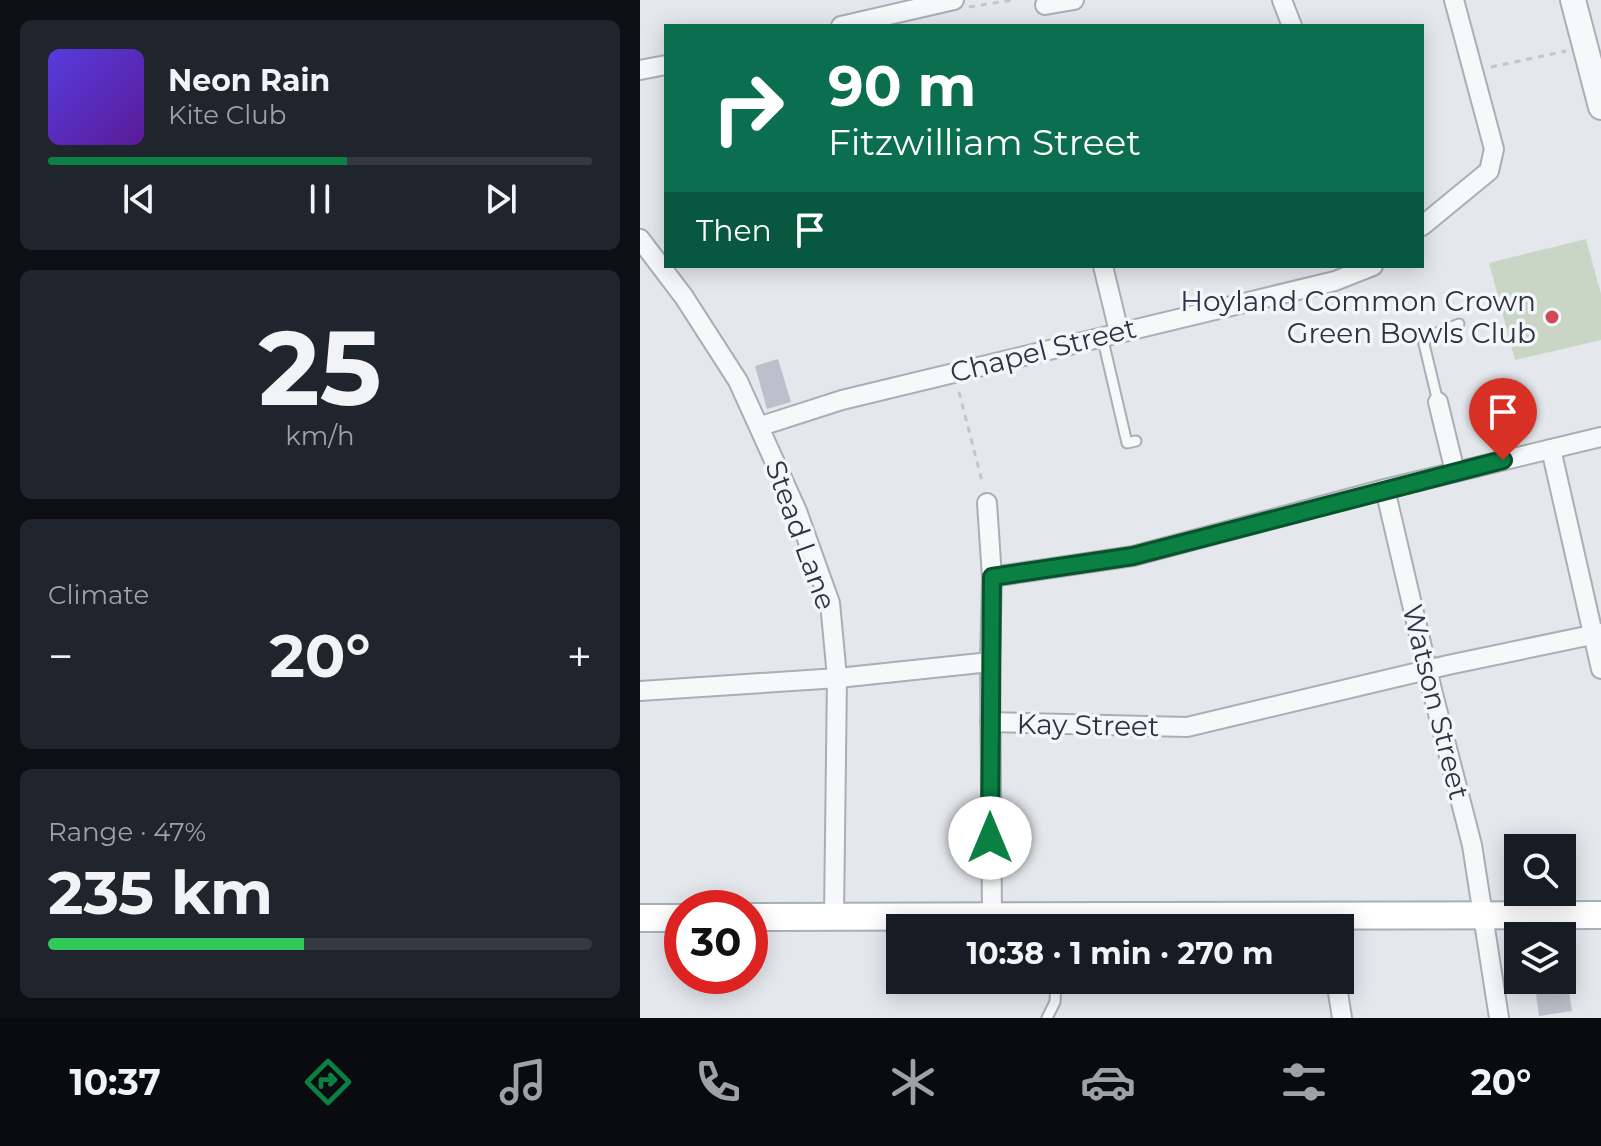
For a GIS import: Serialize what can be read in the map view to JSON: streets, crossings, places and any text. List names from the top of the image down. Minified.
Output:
{"streets":{"street":["Chapel Street","Stead Lane","Watson Street","Kay Street"]},"crossings":[["Chapel Street","Stead Lane"],["Watson Street","Kay Street"]],"places":["Hoyland Common Crown Green Bowls Club"],"page":{"turn":["90 m","Fitzwilliam Street"],"song":["Neon Rain","Kite Club"],"then":"Then","tile":[["25","km/h"],"Climate",["Range · 47%","235 km"]],"heat":["−","20°","+"],"limit":"30","trip":"10:38 · 1 min · 270 m","tabs":["10:37","20°"]}}
